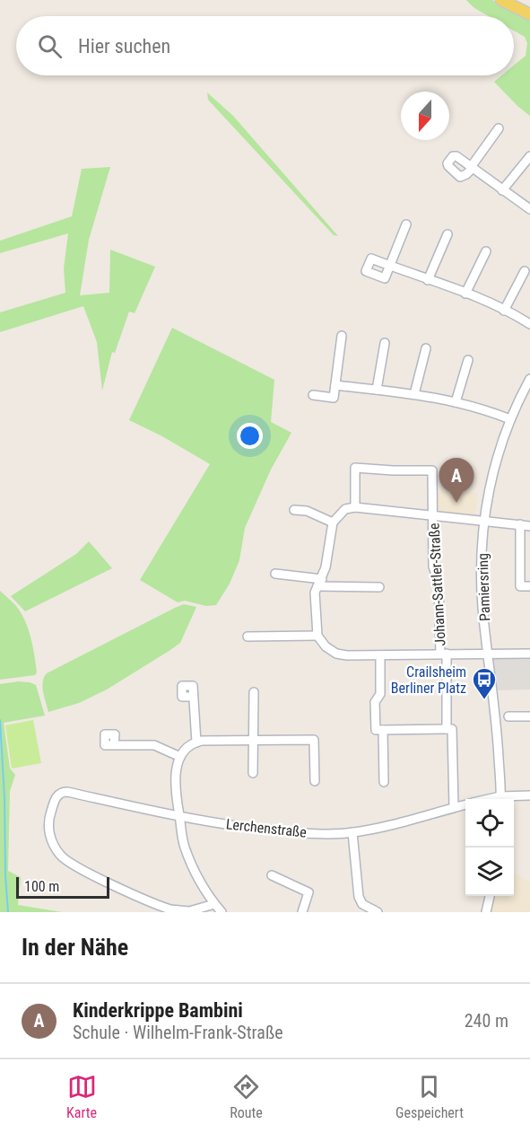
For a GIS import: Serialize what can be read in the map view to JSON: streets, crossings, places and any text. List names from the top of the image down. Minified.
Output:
{"streets":{"street":["Johann-Sattler-Straße","Pamiersring","Lerchenstraße"]},"crossings":[["Johann-Sattler-Straße","Lerchenstraße"]],"places":{"bus stop":["Crailsheim Berliner Platz"]},"scale_bar":"100 m","north":"bottom","page":{"search":"Hier suchen","pins":"A","scale":"100 m","heading":"In der Nähe","list":[{"mark":"A","name":"Kinderkrippe Bambini","note":"Schule · Wilhelm-Frank-Straße","value":"240 m"}],"nav":["Karte","Route","Gespeichert"]}}
